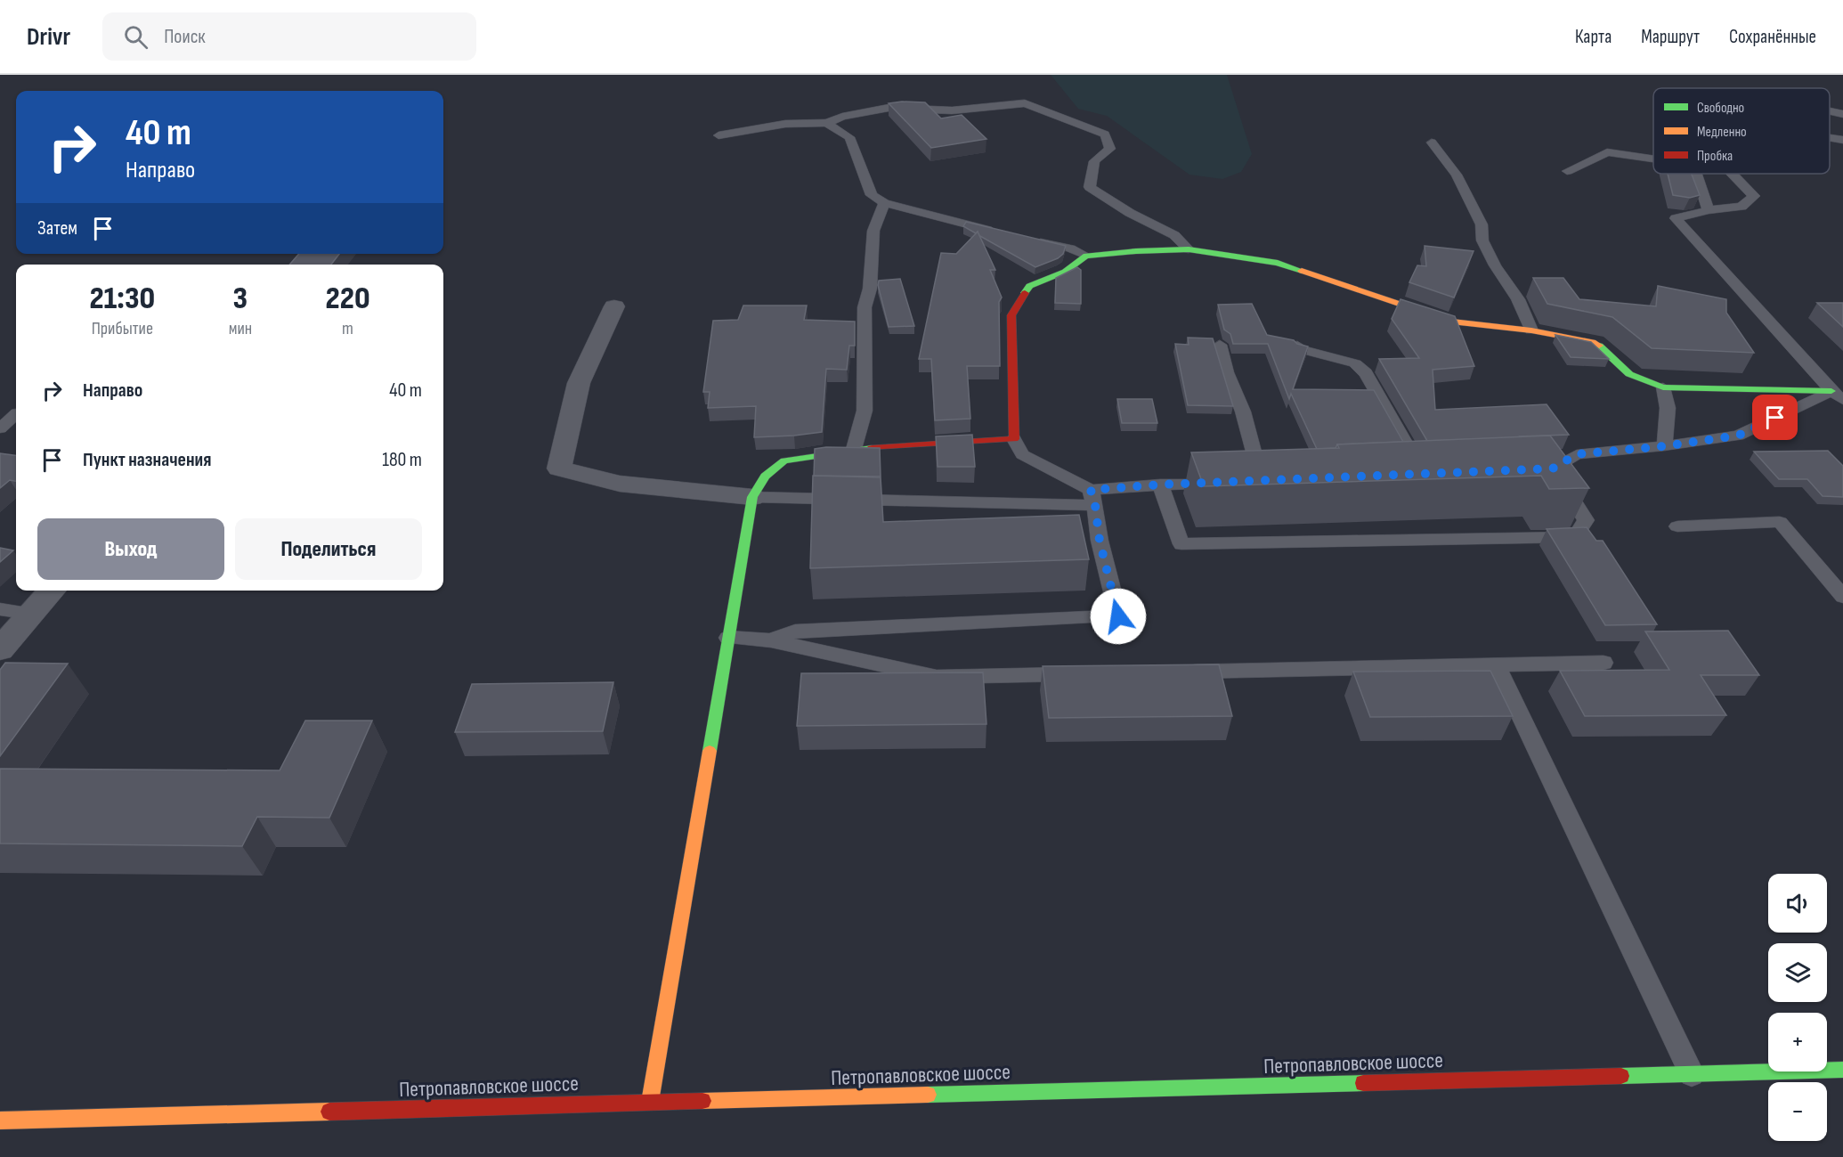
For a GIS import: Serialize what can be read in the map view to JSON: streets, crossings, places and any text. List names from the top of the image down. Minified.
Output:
{"streets":{"street":["Петропавловское шоссе"]},"legend":["Свободно","Медленно","Пробка"],"page":{"header":"Drivr","search":"Поиск","nav":["Карта","Маршрут","Сохранённые"],"turn":["40 m","Направо"],"then":"Затем","eta":["21:30","Прибытие","3","мин","220","m"],"list":[{"name":"Направо","value":"40 m"},{"name":"Пункт назначения","value":"180 m"}],"buttons":["Выход","Поделиться"],"map_buttons":["+","−"]}}
